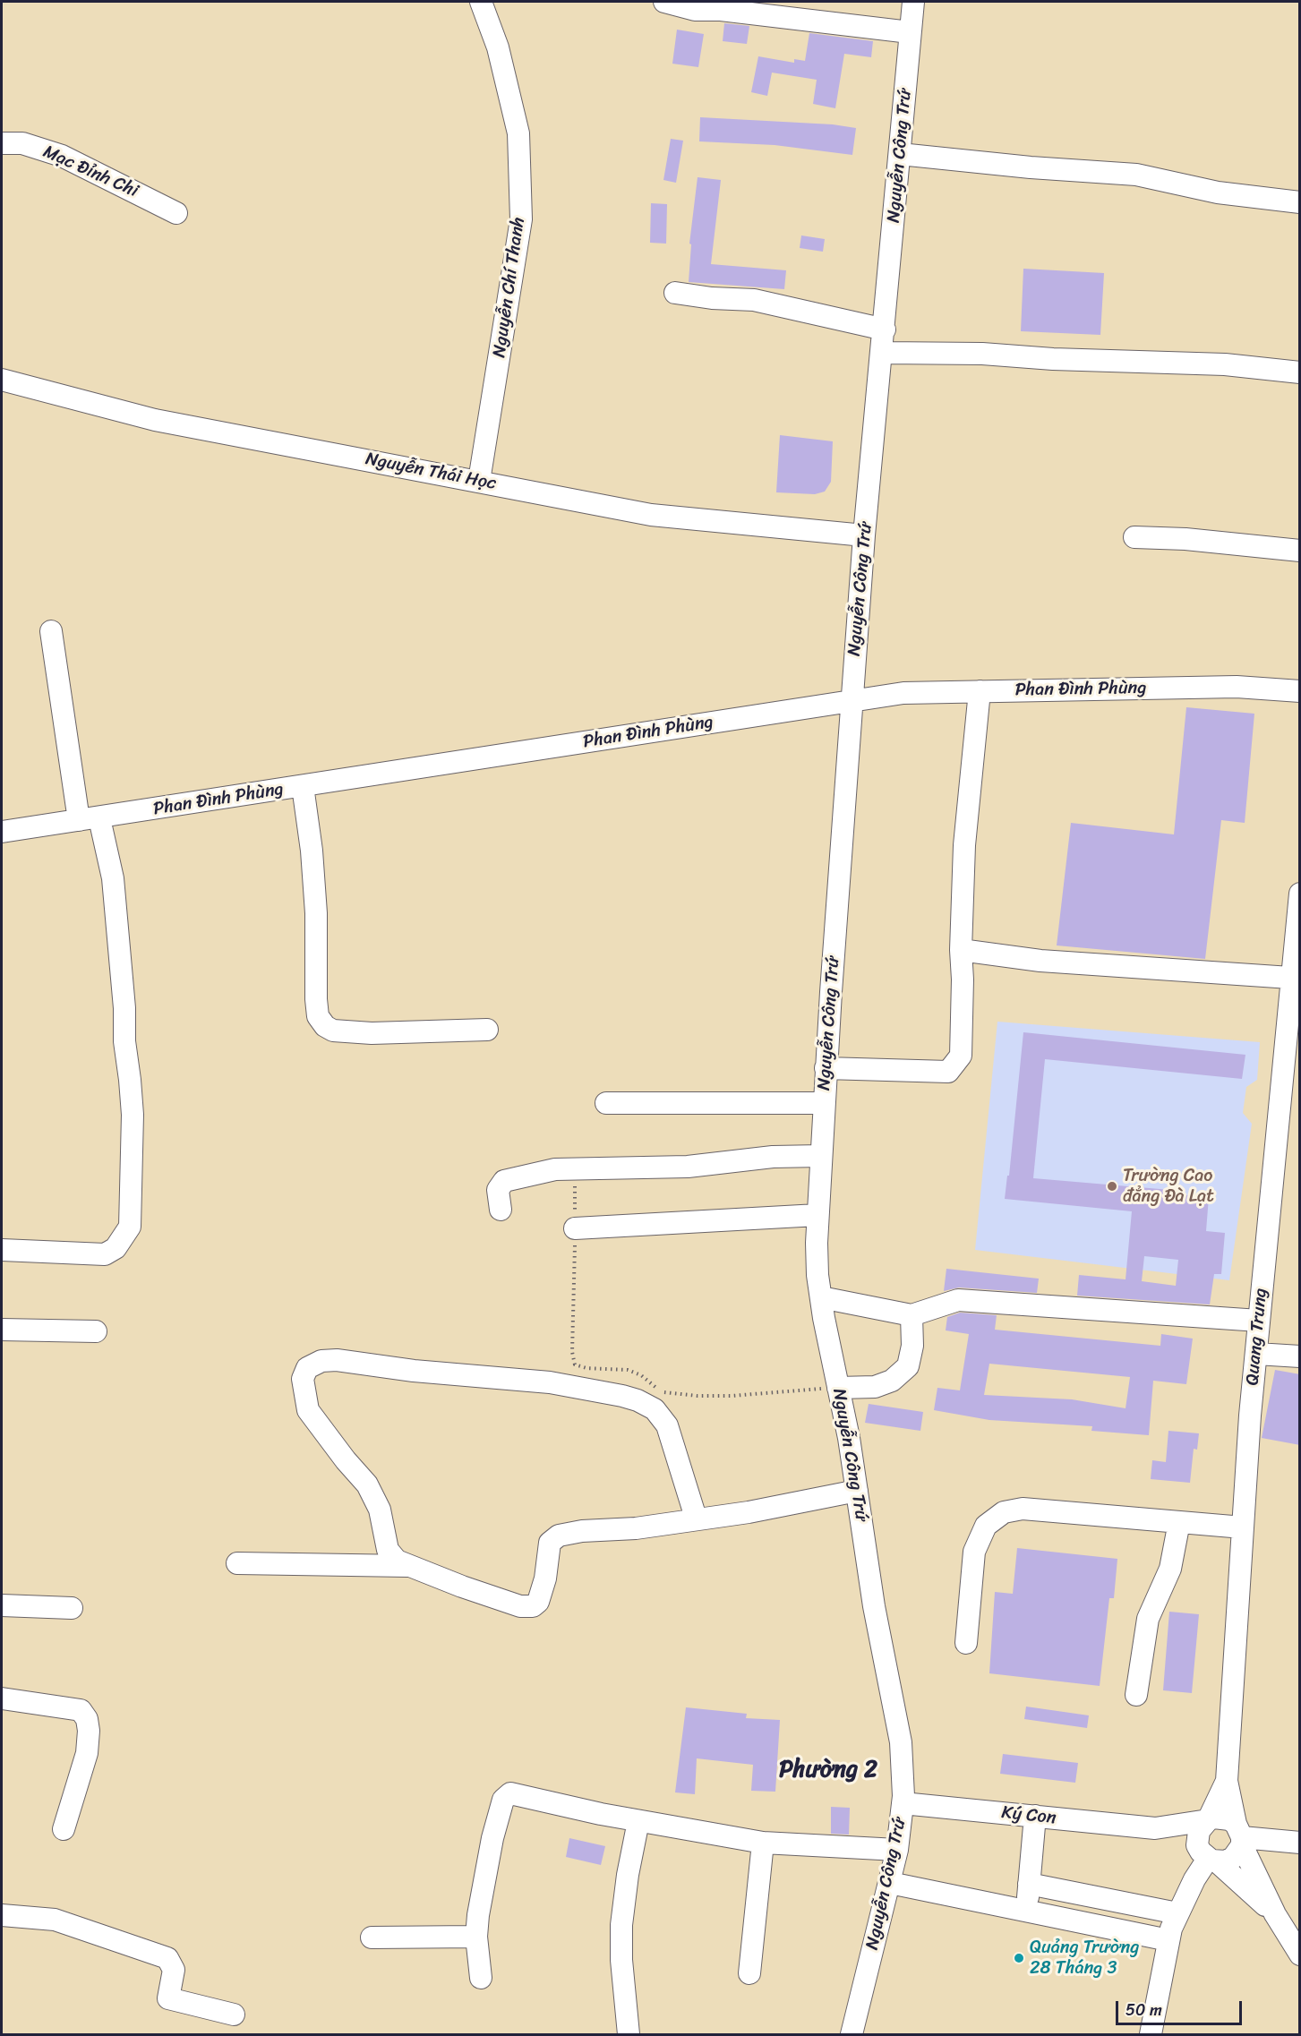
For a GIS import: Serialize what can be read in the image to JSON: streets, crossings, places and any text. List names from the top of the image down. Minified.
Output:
{"streets":{"street":["Nguyễn Công Trứ","Mạc Đỉnh Chi","Nguyễn Chí Thanh","Nguyễn Thái Học","Phan Đình Phùng","Quang Trung","Ký Con"]},"crossings":[["Nguyễn Công Trứ","Nguyễn Thái Học"],["Nguyễn Công Trứ","Phan Đình Phùng"],["Nguyễn Công Trứ","Ký Con"],["Nguyễn Chí Thanh","Nguyễn Thái Học"],["Quang Trung","Ký Con"]],"districts":["Phường 2"],"places":["Trường Cao đẳng Đà Lạt","Quảng Trường 28 Tháng 3"],"scale_bar":"50 m"}
